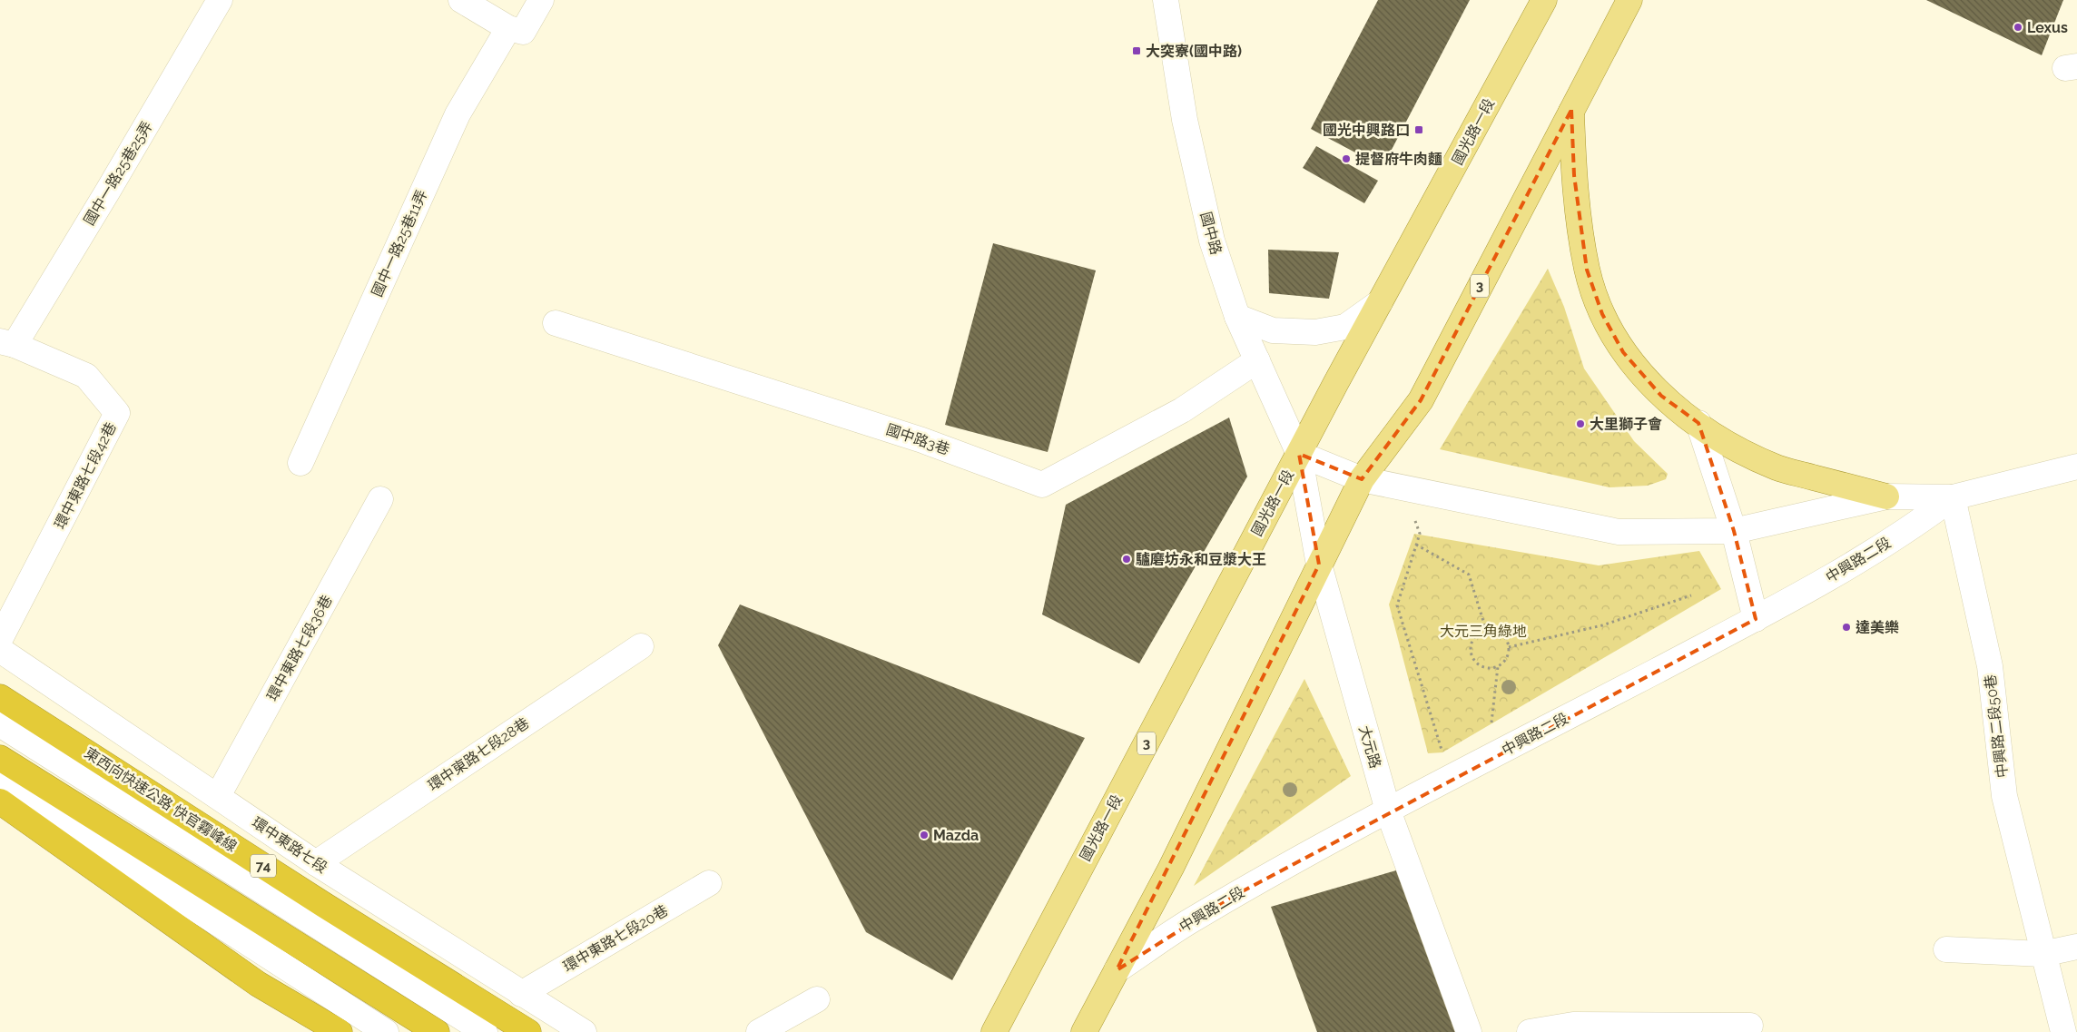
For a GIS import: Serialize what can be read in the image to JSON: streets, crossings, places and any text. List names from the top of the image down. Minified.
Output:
{"streets":{"highway":["東西向快速公路 快官霧峰線","74"],"main road":["國光路一段","3"],"street":["國中一路25巷25弄","國中路","國中一路25巷11弄","國中路3巷","環中東路七段42巷","中興路二段","環中東路七段36巷","中興路二段50巷","大元路","環中東路七段28巷","環中東路七段","環中東路七段20巷"]},"crossings":[["國光路一段","國中路"],["國光路一段","中興路二段"],["國光路一段","大元路"],["國中一路25巷25弄","環中東路七段42巷"],["國中路","國中路3巷"],["國中路","中興路二段"],["國中路","大元路"],["3","中興路二段"],["3","大元路"],["中興路二段","中興路二段50巷"],["中興路二段","大元路"],["環中東路七段36巷","環中東路七段"],["環中東路七段28巷","環中東路七段"],["環中東路七段","環中東路七段20巷"]],"parks":["大元三角綠地"],"places":{"other":["Lexus","提督府牛肉麵","大里獅子會","驢磨坊永和豆漿大王","達美樂","Mazda"],"transit":["大突寮(國中路)","國光中興路口"]}}
